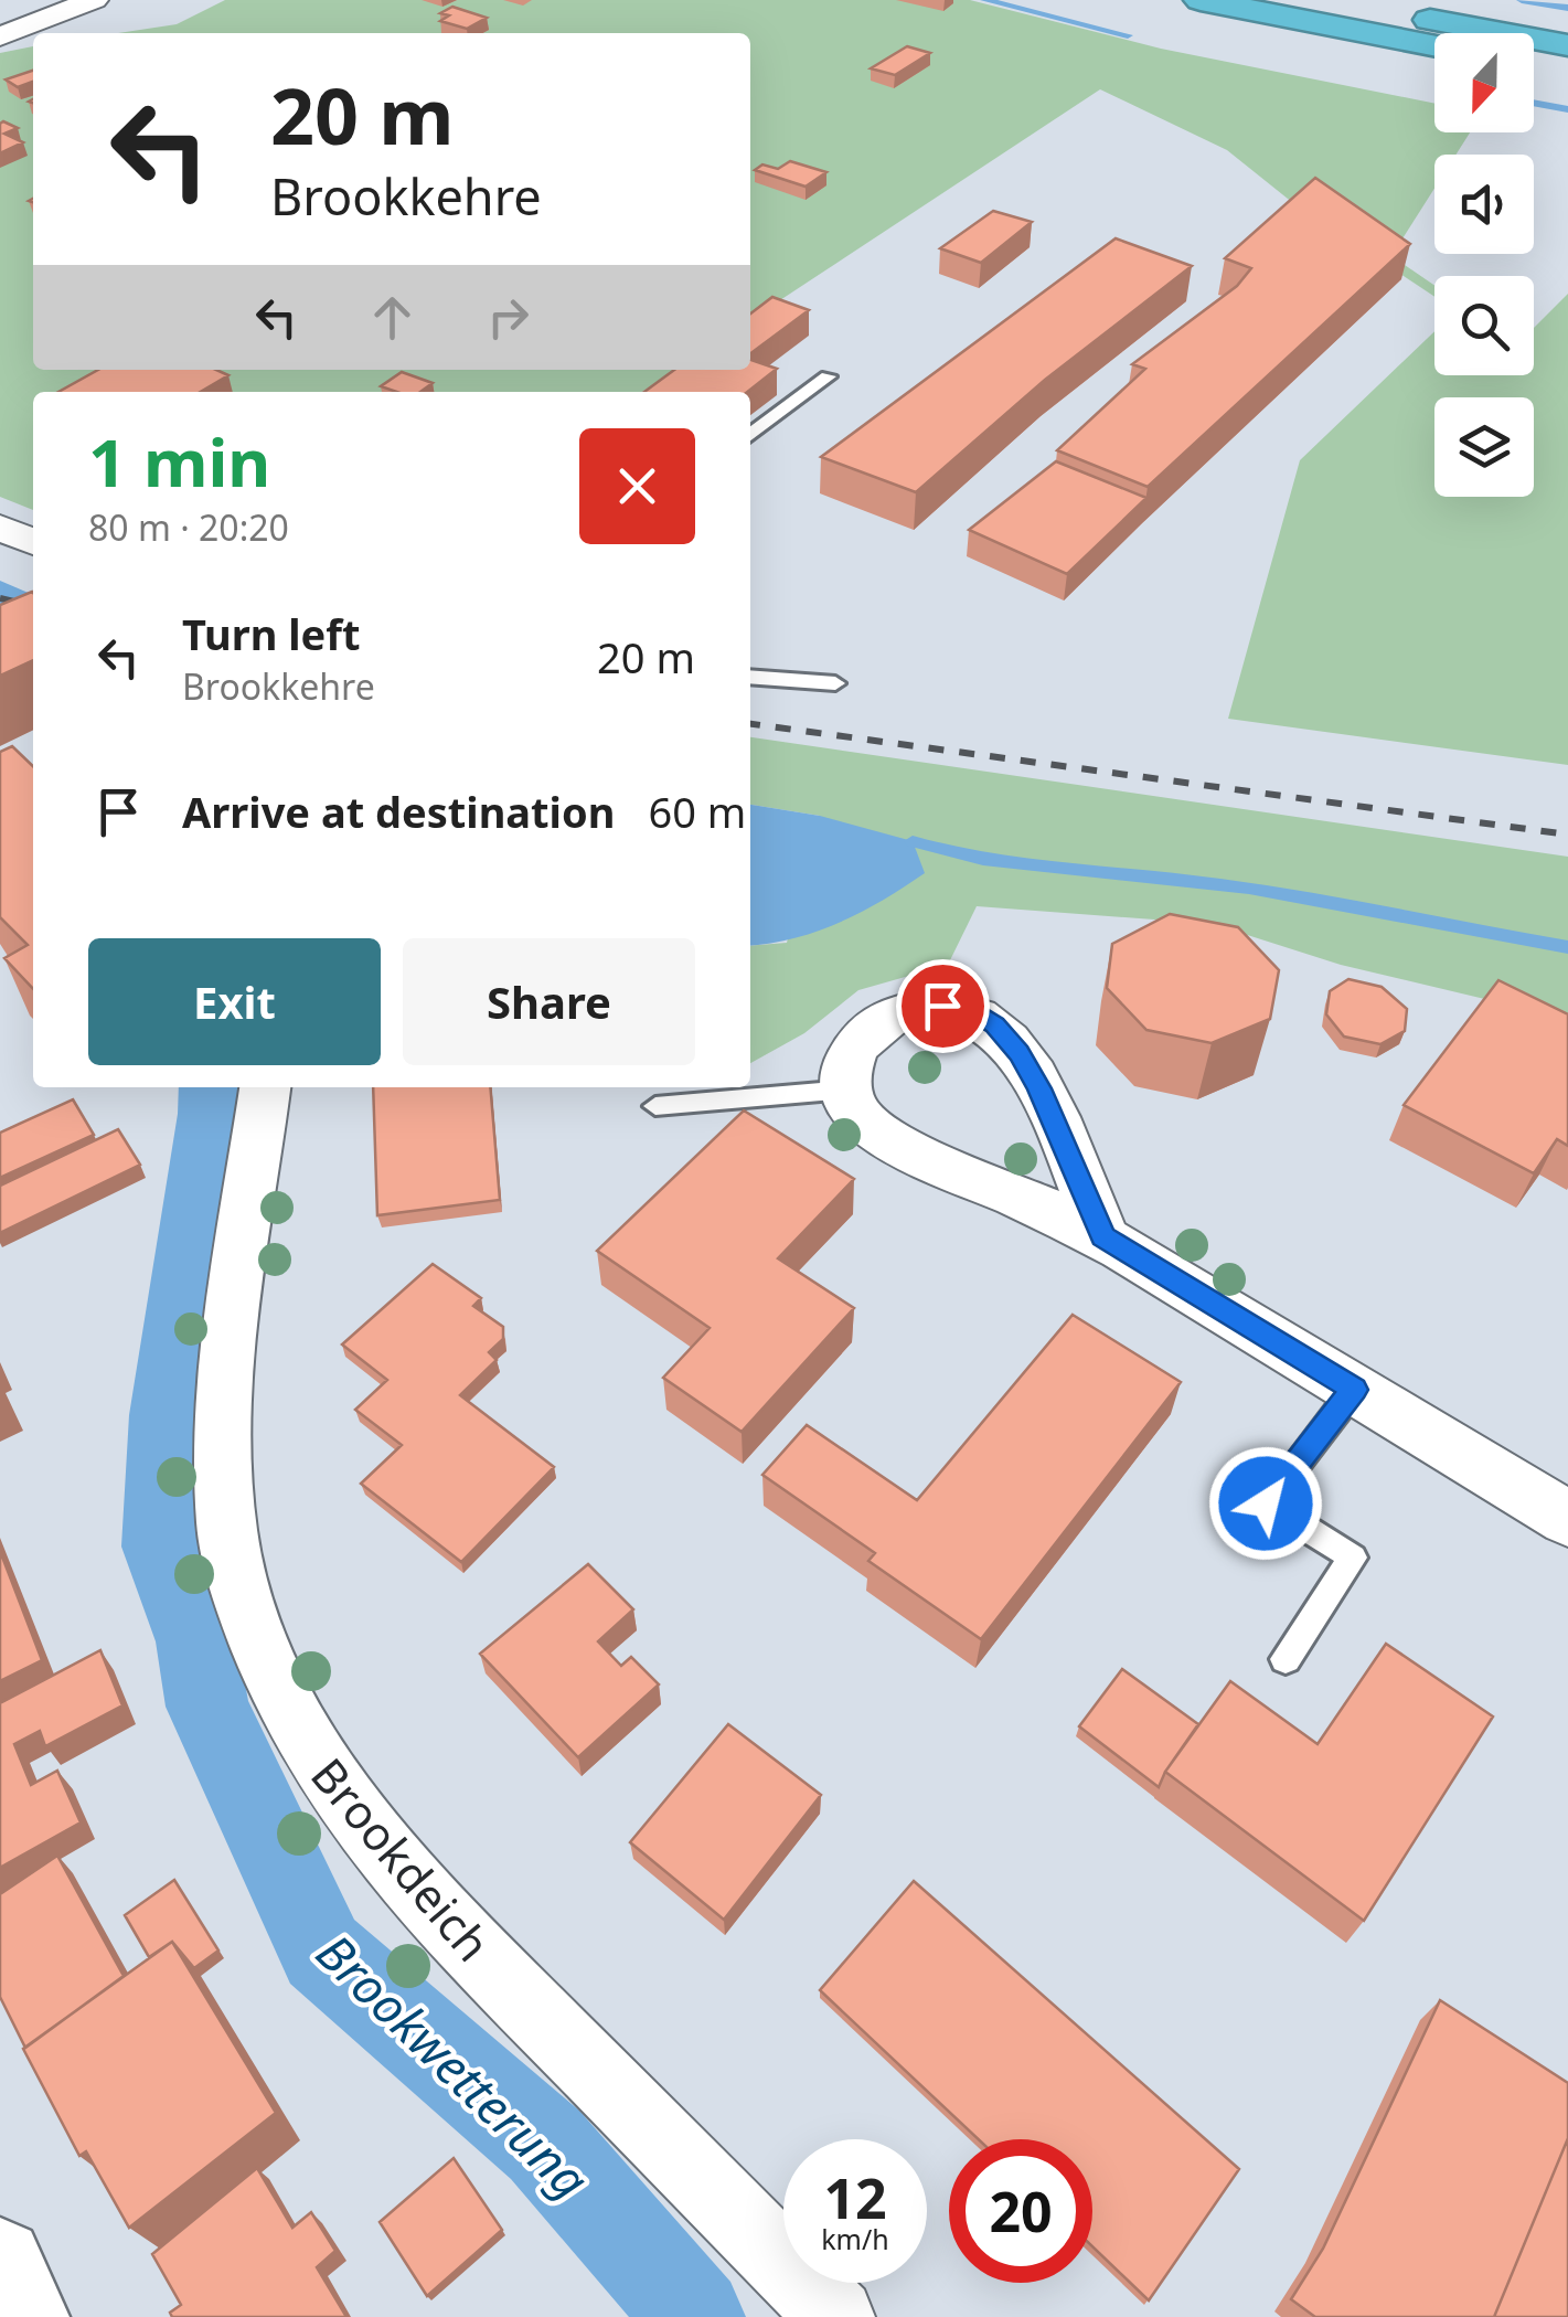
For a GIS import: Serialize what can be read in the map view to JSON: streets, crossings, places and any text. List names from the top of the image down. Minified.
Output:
{"streets":{"street":["Brookdeich"]},"water":["Brookwetterung"],"north":"bottom","page":{"turn":["20 m","Brookkehre"],"heading":["1 min","80 m · 20:20"],"list":[{"name":"Turn left","note":"Brookkehre","value":"20 m"},{"name":"Arrive at destination","value":"60 m"}],"buttons":["Exit","Share"],"speed":"12 km/h","limit":"20"}}
